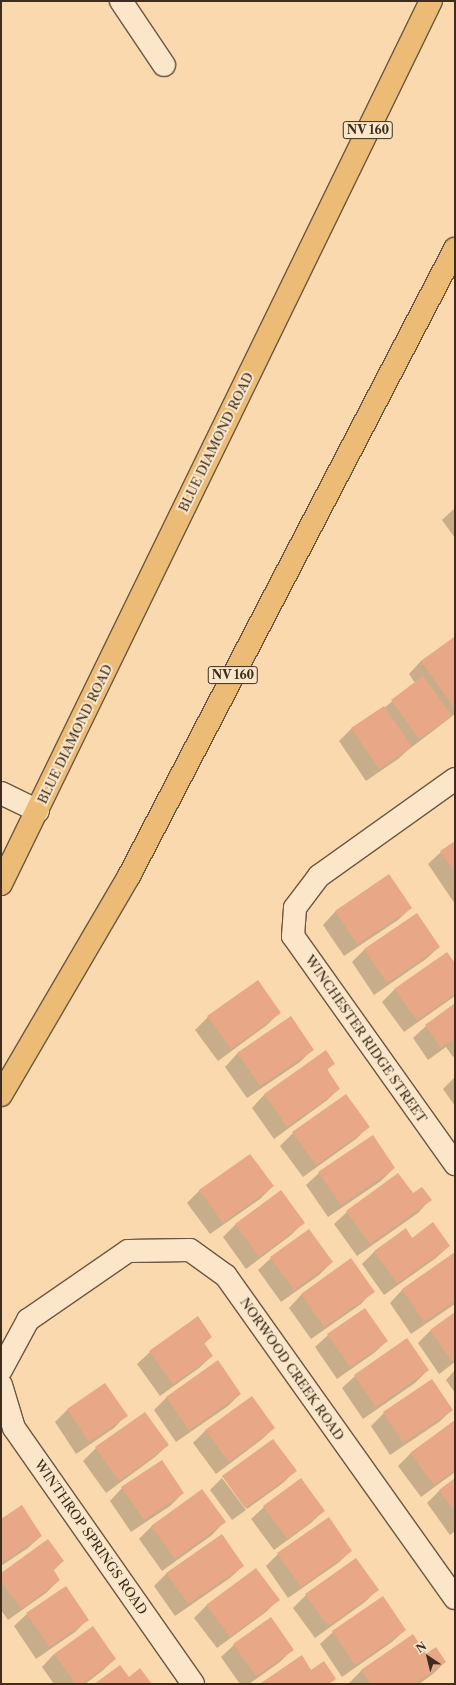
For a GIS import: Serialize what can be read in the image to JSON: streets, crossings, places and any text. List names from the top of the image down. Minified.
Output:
{"streets":{"highway":["NV 160","BLUE DIAMOND ROAD"],"street":["WINCHESTER RIDGE STREET","NORWOOD CREEK ROAD","WINTHROP SPRINGS ROAD"]},"north":"top left"}
